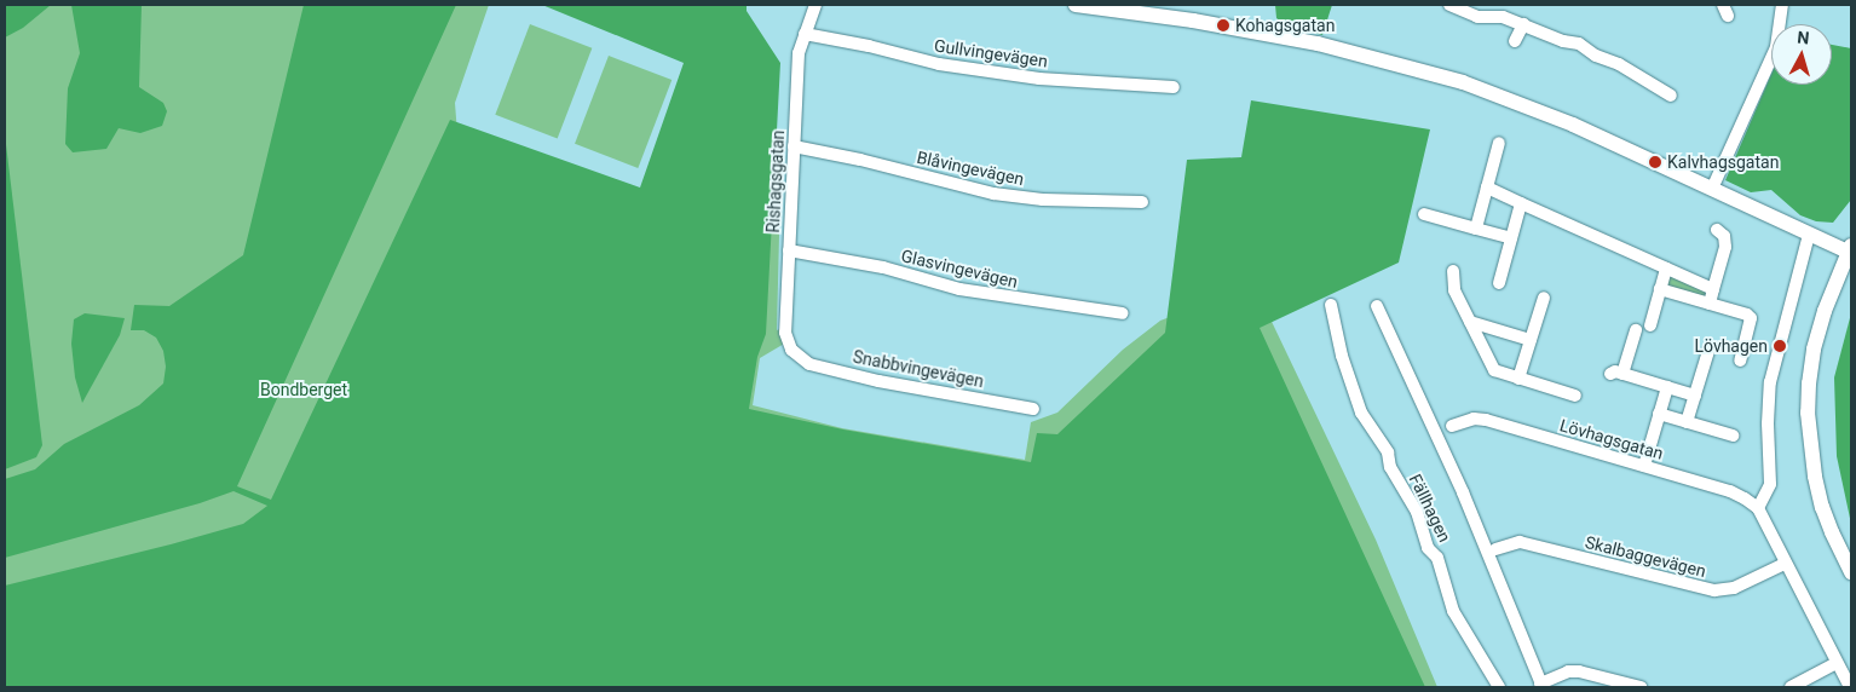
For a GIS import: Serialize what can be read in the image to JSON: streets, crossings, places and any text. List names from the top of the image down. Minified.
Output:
{"streets":{"street":["Gullvingevägen","Blåvingevägen","Rishagsgatan","Glasvingevägen","Snabbvingevägen","Lövhagsgatan","Fällhagen","Skalbaggevägen"]},"crossings":[["Gullvingevägen","Rishagsgatan"],["Blåvingevägen","Rishagsgatan"],["Rishagsgatan","Glasvingevägen"],["Rishagsgatan","Snabbvingevägen"]],"parks":["Bondberget"],"places":["Kohagsgatan","Kalvhagsgatan","Lövhagen"],"north":"top"}
